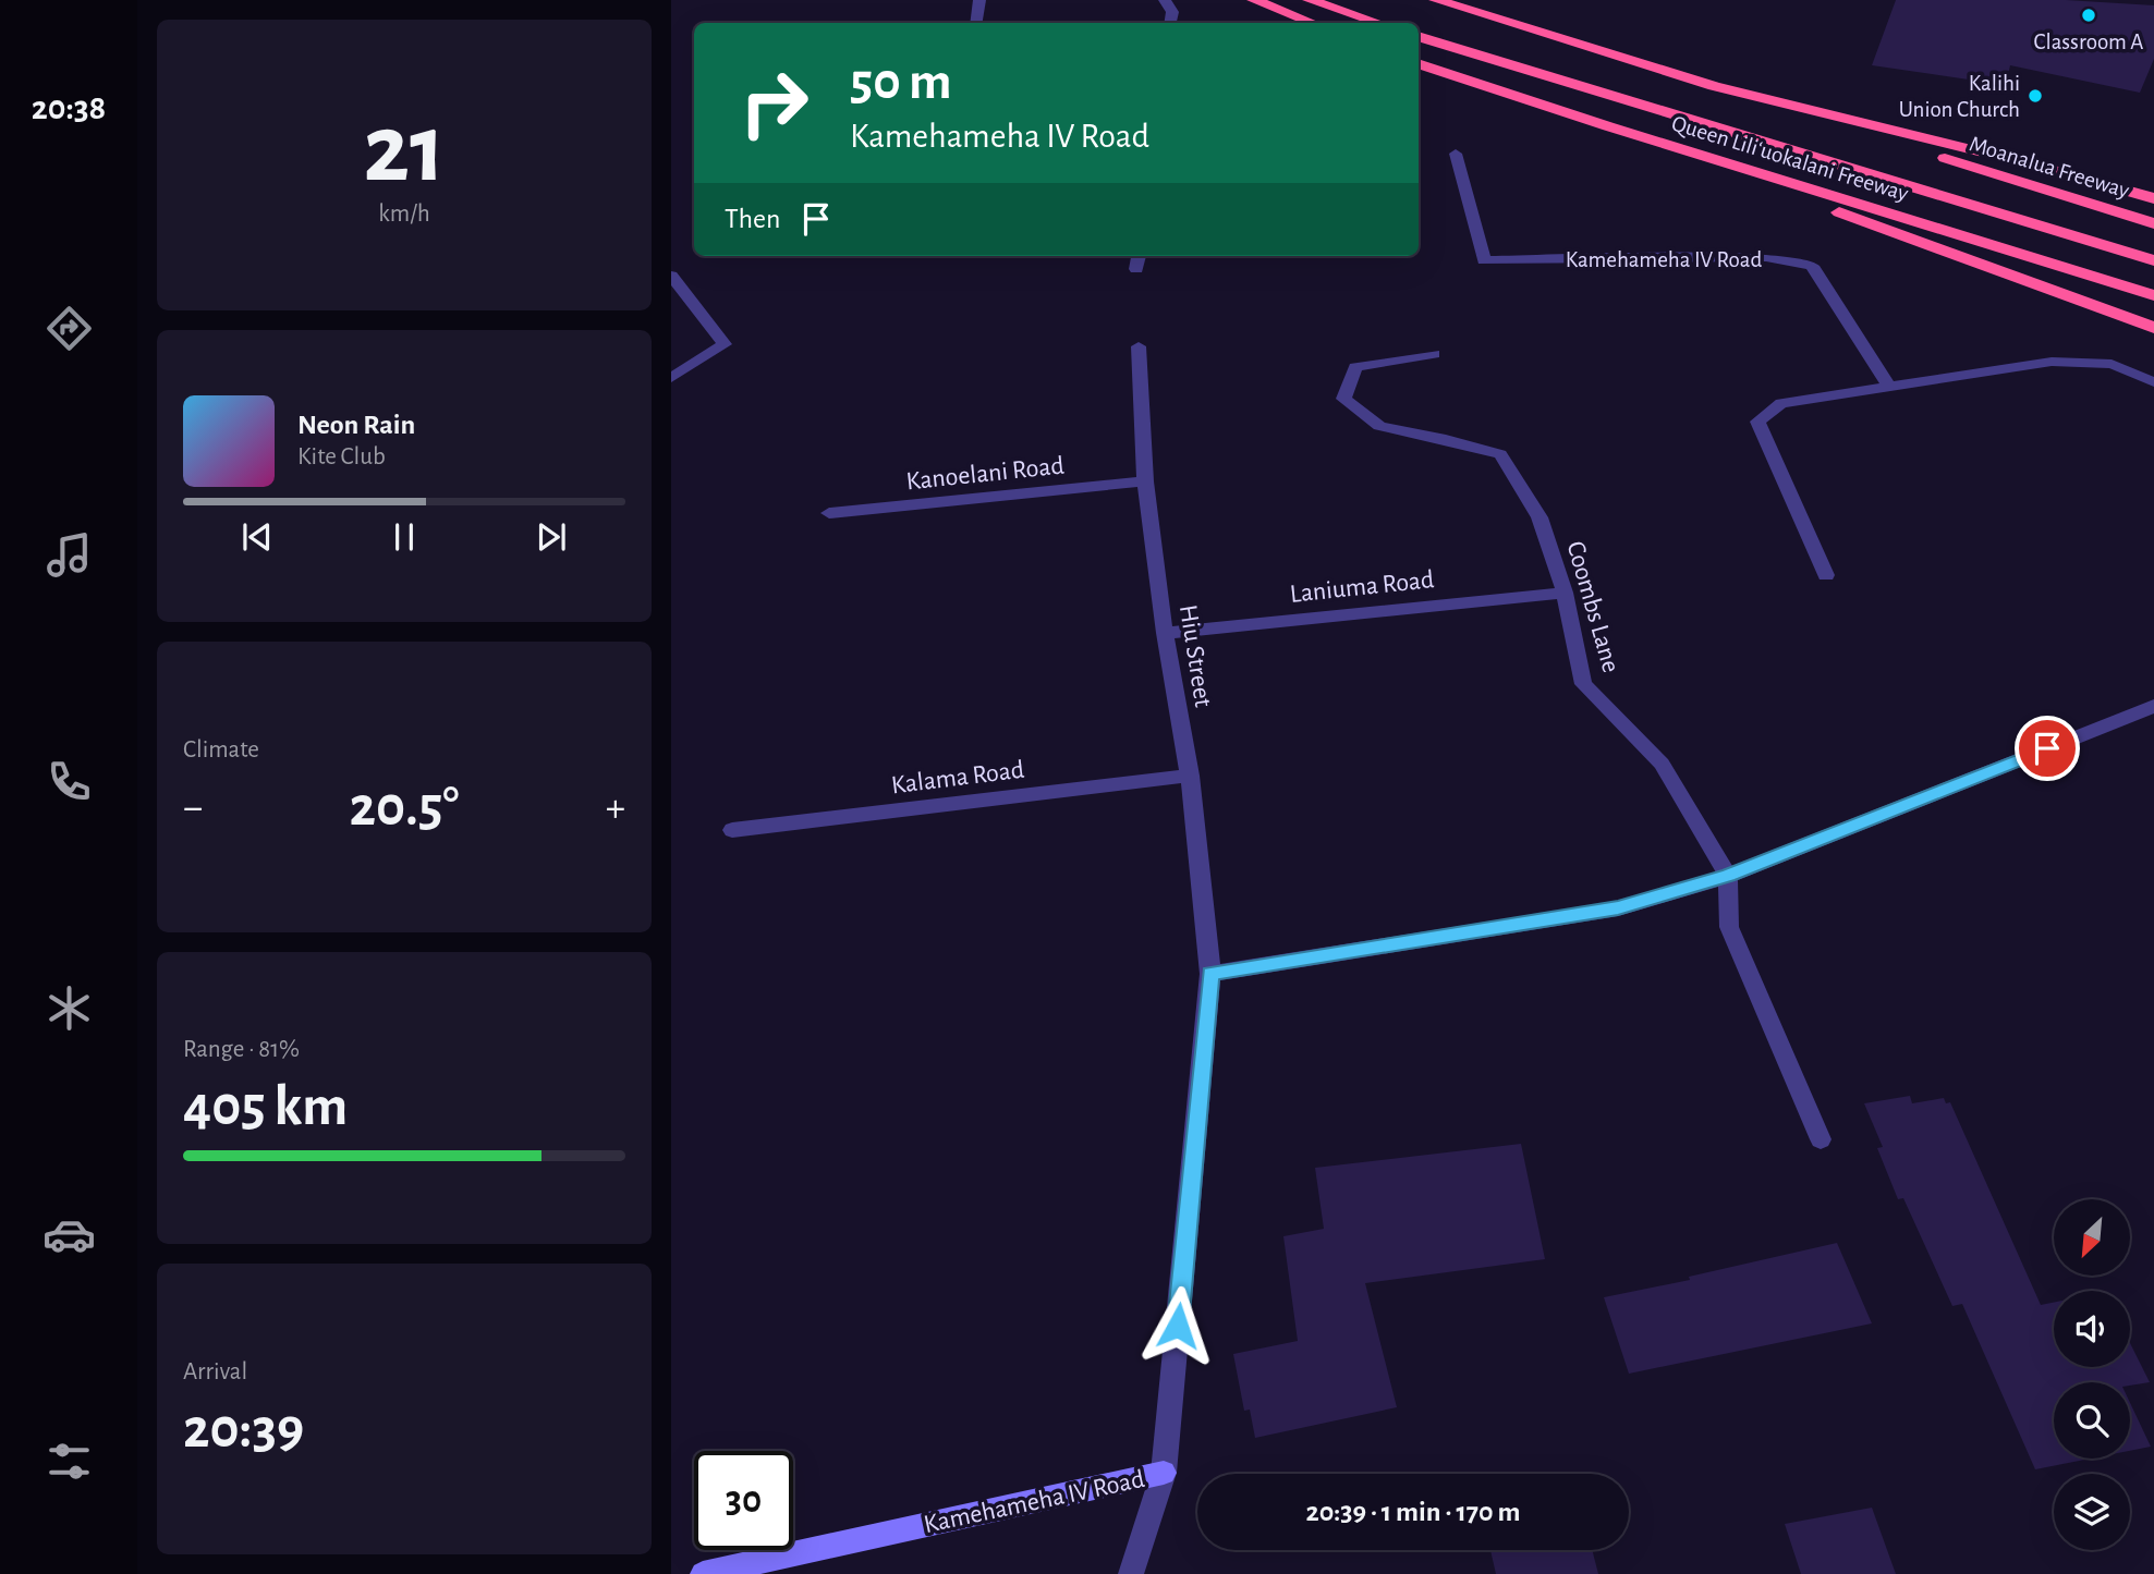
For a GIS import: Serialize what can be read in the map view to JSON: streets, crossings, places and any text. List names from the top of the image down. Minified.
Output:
{"streets":{"highway":["Queen Liliʻuokalani Freeway","Moanalua Freeway"],"street":["Kamehameha IV Road","Kanoelani Road","Laniuma Road","Coombs Lane","Hiu Street","Kalama Road"]},"crossings":[["Kamehameha IV Road","Hiu Street"],["Kanoelani Road","Hiu Street"],["Laniuma Road","Coombs Lane"],["Laniuma Road","Hiu Street"],["Hiu Street","Kalama Road"]],"places":["Classroom A","Kalihi Union Church"],"north":"bottom left","page":{"tabs":"20:38","tile":[["21","km/h"],"Climate",["Range · 81%","405 km"],["Arrival","20:39"]],"turn":["50 m","Kamehameha IV Road"],"then":"Then","song":["Neon Rain","Kite Club"],"heat":["−","20.5°","+"],"limit":"30","trip":"20:39 · 1 min · 170 m"}}
